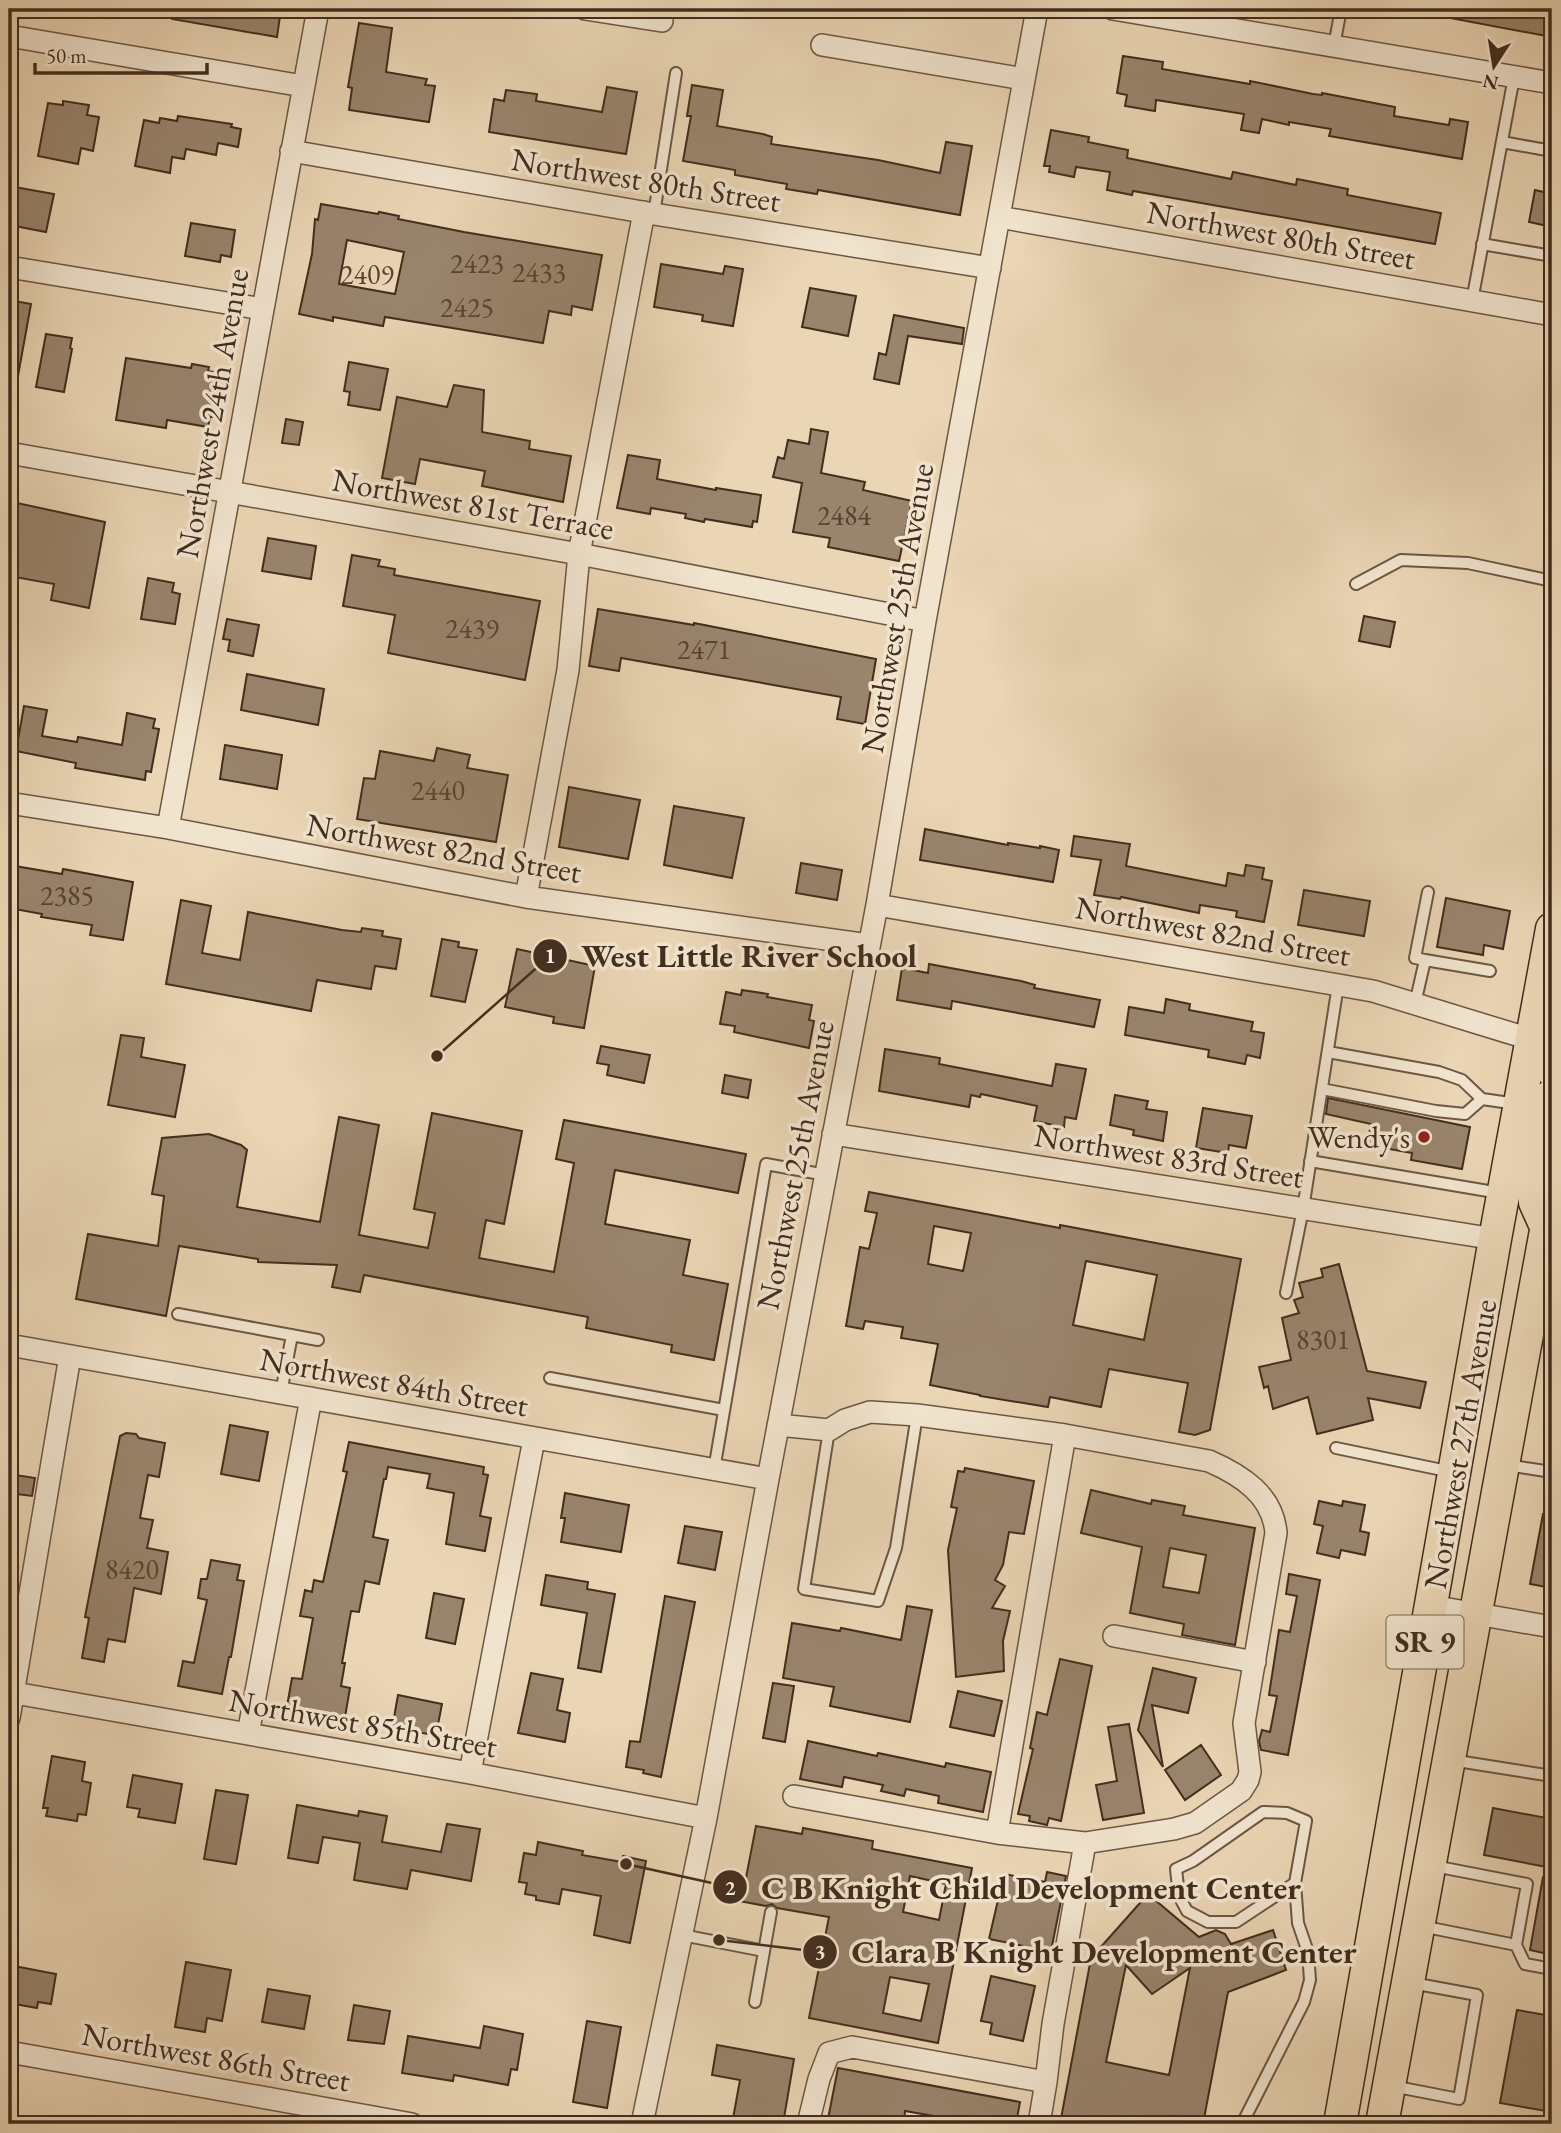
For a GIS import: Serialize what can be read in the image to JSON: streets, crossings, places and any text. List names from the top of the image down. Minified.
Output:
{"streets":{"main road":["Northwest 27th Avenue","SR 9"],"street":["Northwest 80th Street","Northwest 24th Avenue","Northwest 81st Terrace","Northwest 25th Avenue","Northwest 82nd Street","Northwest 83rd Street","Northwest 84th Street","Northwest 85th Street","Northwest 86th Street"]},"crossings":[["Northwest 80th Street","Northwest 24th Avenue"],["Northwest 80th Street","Northwest 25th Avenue"],["Northwest 24th Avenue","Northwest 81st Terrace"],["Northwest 24th Avenue","Northwest 82nd Street"],["Northwest 81st Terrace","Northwest 25th Avenue"],["Northwest 25th Avenue","Northwest 82nd Street"],["Northwest 25th Avenue","Northwest 83rd Street"],["Northwest 25th Avenue","Northwest 84th Street"],["Northwest 25th Avenue","Northwest 85th Street"],["Northwest 82nd Street","Northwest 27th Avenue"],["Northwest 83rd Street","Northwest 27th Avenue"]],"places":["West Little River School","Wendy's","C B Knight Child Development Center","Clara B Knight Development Center"],"house_numbers":["2423","2433","2409","2425","2484","2439","2471","2440","2385","8301","8420"],"scale_bar":"50 m","north":"bottom"}
